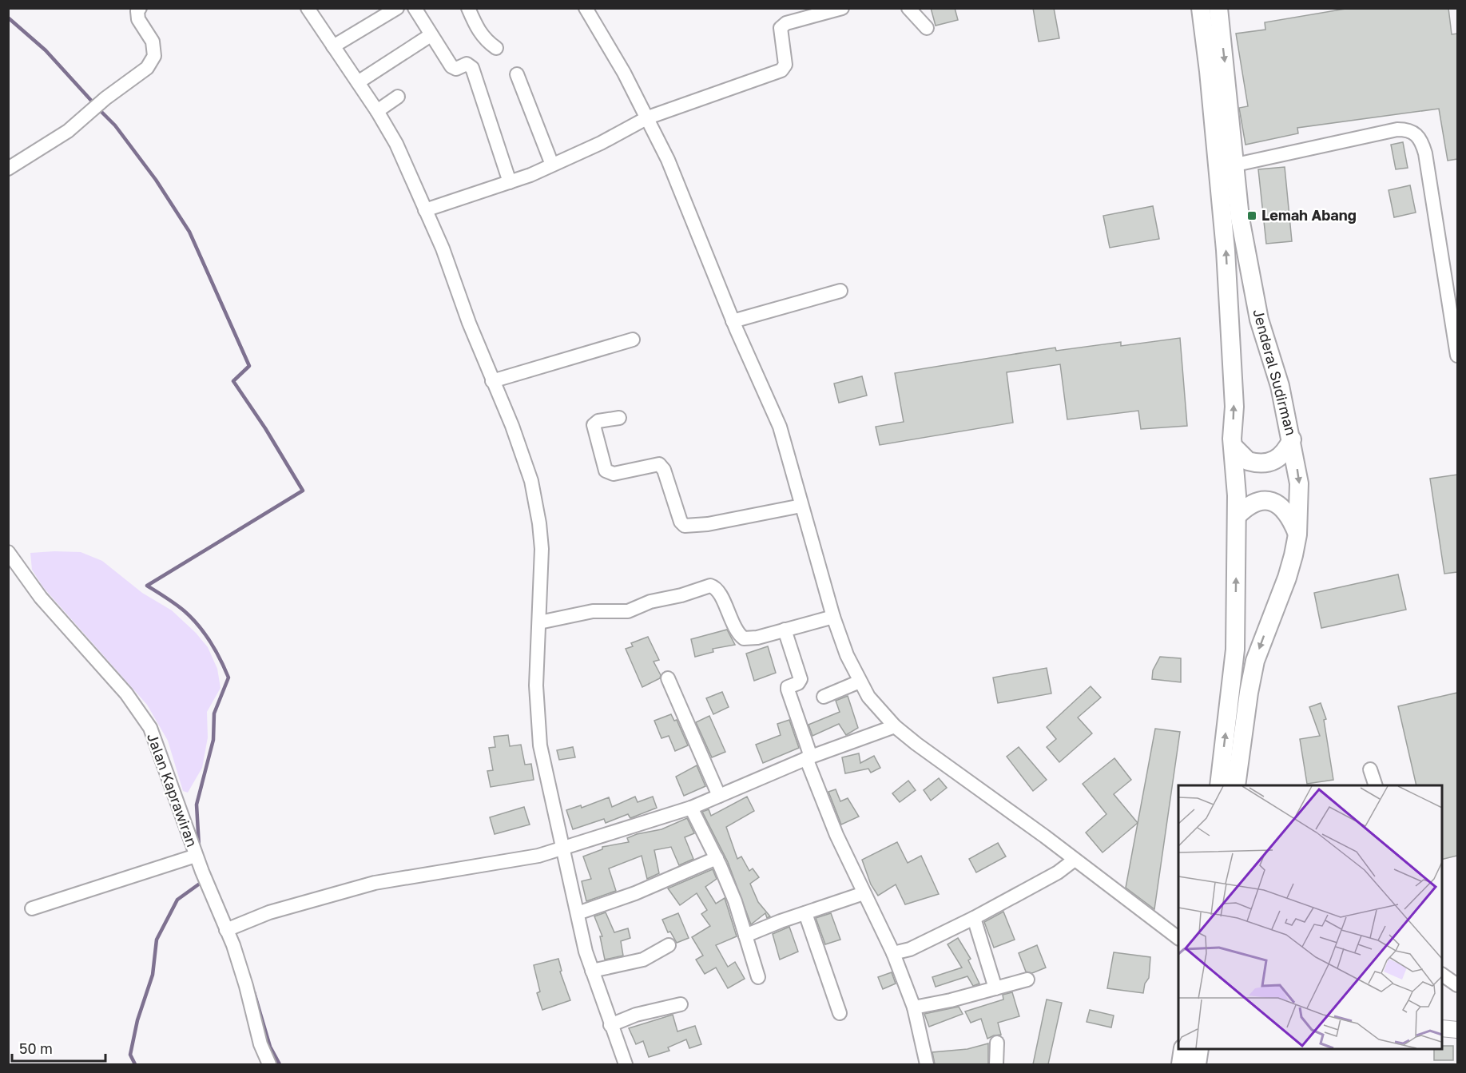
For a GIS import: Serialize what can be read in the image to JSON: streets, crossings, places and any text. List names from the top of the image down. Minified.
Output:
{"streets":{"highway":["Jenderal Sudirman"],"street":["Jalan Kaprawiran"]},"places":{"transit":["Lemah Abang"]},"scale_bar":"50 m"}
